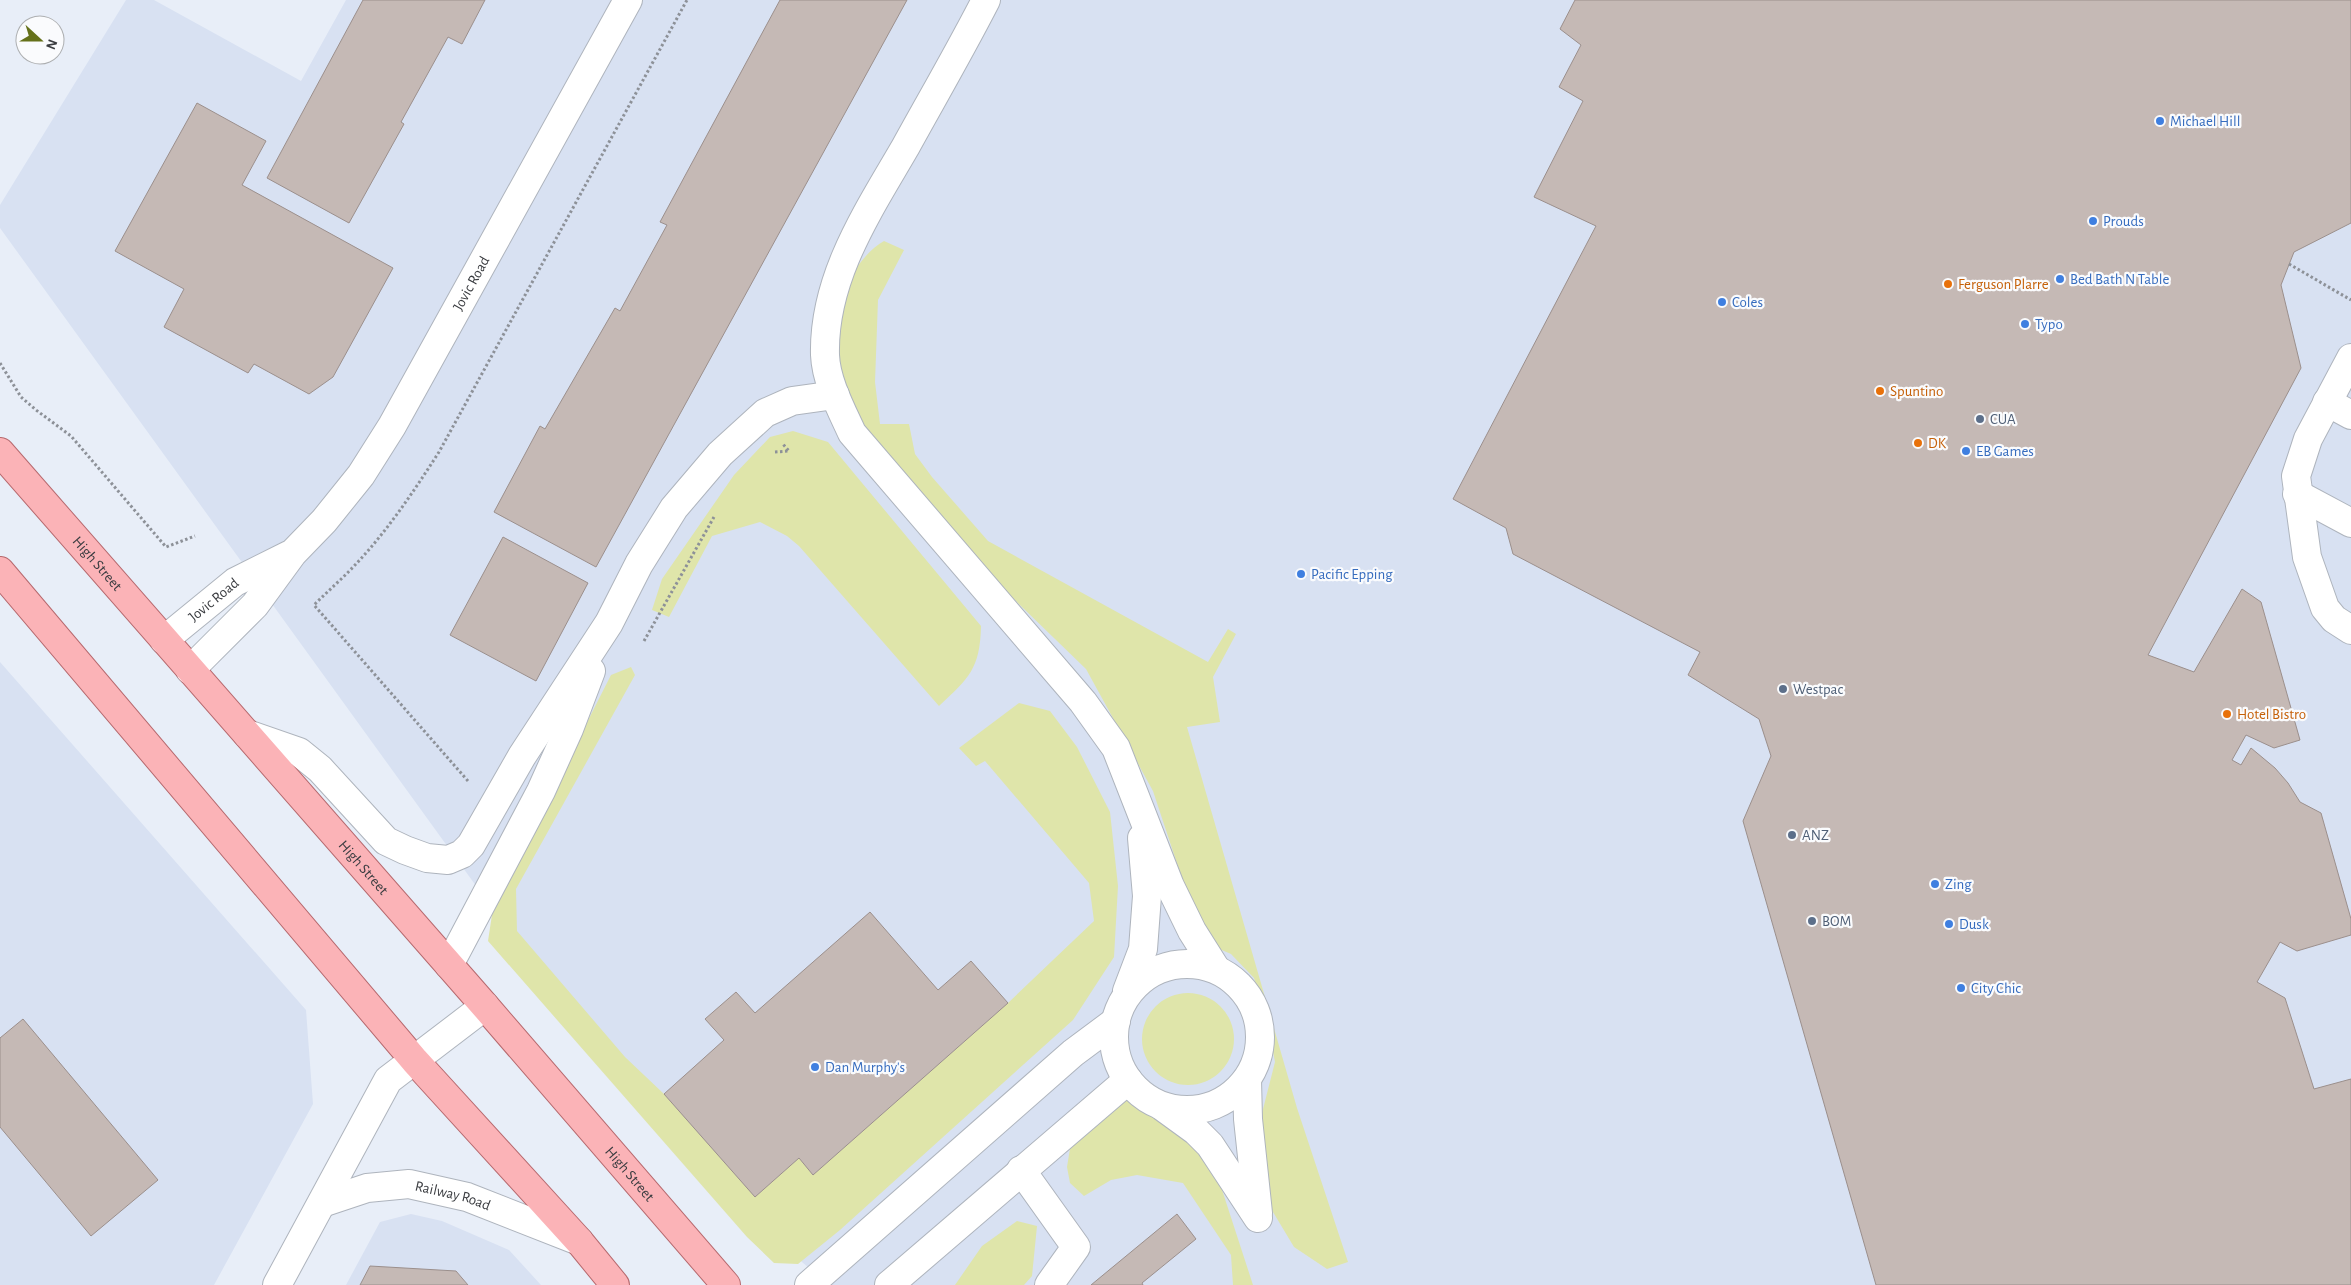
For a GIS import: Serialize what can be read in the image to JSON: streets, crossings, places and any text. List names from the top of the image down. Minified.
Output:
{"streets":{"main road":["High Street"],"street":["Jovic Road","Railway Road"]},"crossings":[["Jovic Road","High Street"]],"places":["Michael Hill","Prouds","Bed Bath N Table","Ferguson Plarre","Coles","Typo","Spuntino","CUA","DK","EB Games","Pacific Epping","Westpac","Hotel Bistro","ANZ","Zing","BOM","Dusk","City Chic","Dan Murphy's"],"north":"right"}
